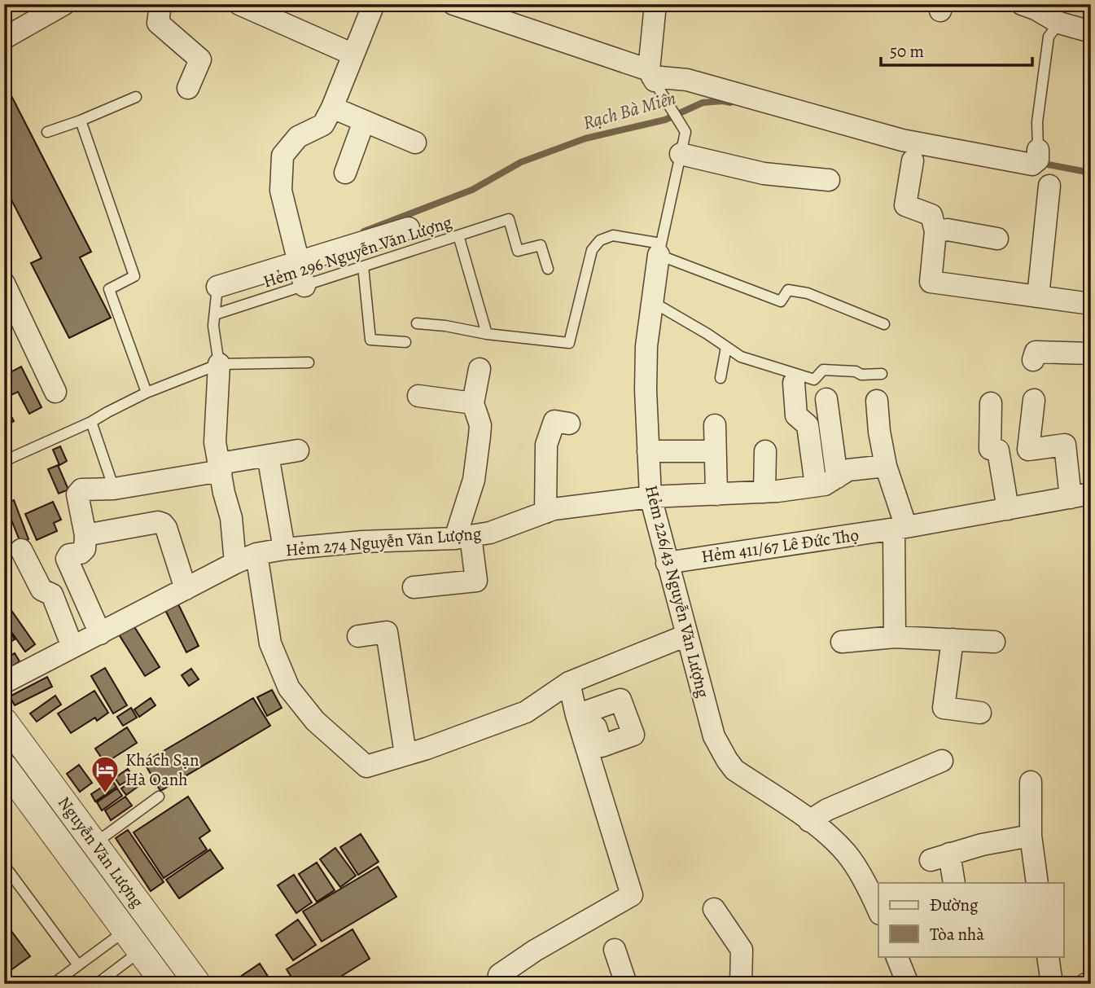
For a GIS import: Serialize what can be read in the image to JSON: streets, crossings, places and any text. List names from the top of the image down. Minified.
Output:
{"streets":{"street":["Hẻm 274 Nguyễn Văn Lượng","Hẻm 411/67 Lê Đức Thọ","Hẻm 226/43 Nguyễn Văn Lượng","Nguyễn Văn Lượng"],"lane":["Hẻm 296 Nguyễn Văn Lượng"]},"crossings":[["Hẻm 274 Nguyễn Văn Lượng","Hẻm 226/43 Nguyễn Văn Lượng"],["Hẻm 411/67 Lê Đức Thọ","Hẻm 226/43 Nguyễn Văn Lượng"]],"water":["Rạch Bà Miên"],"places":{"hotel":["Khách Sạn Hà Oanh"]},"legend":["Đường","Tòa nhà"],"scale_bar":"50 m"}
